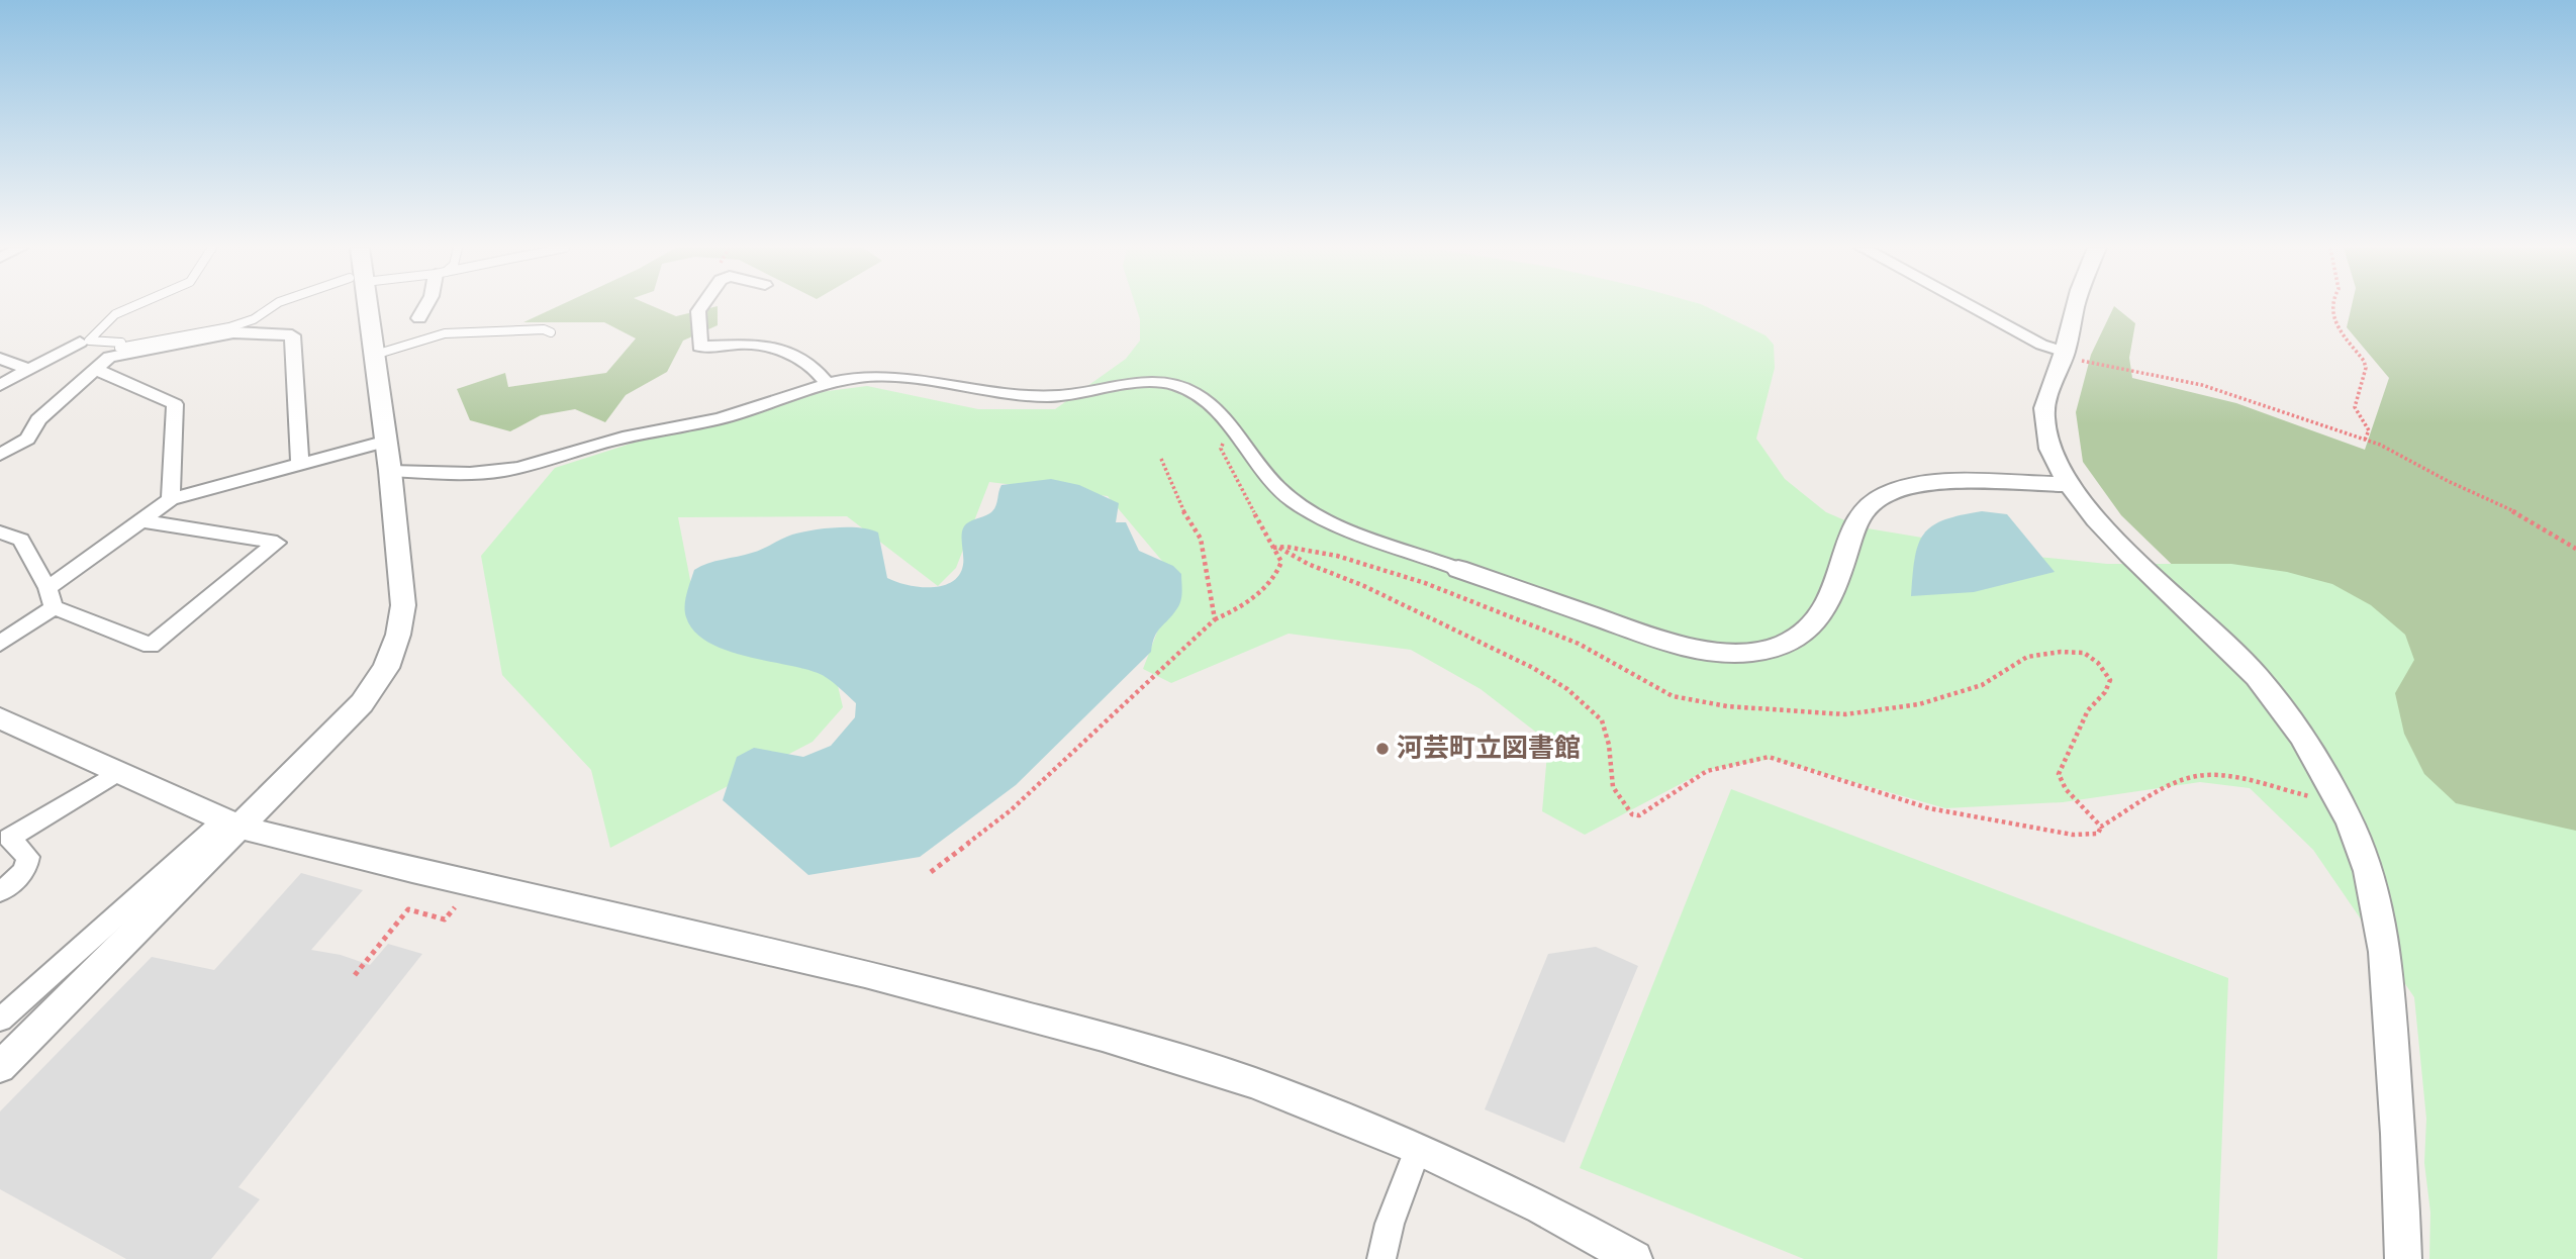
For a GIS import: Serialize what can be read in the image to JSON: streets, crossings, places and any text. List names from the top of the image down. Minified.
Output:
{"places":["河芸町立図書館"]}
